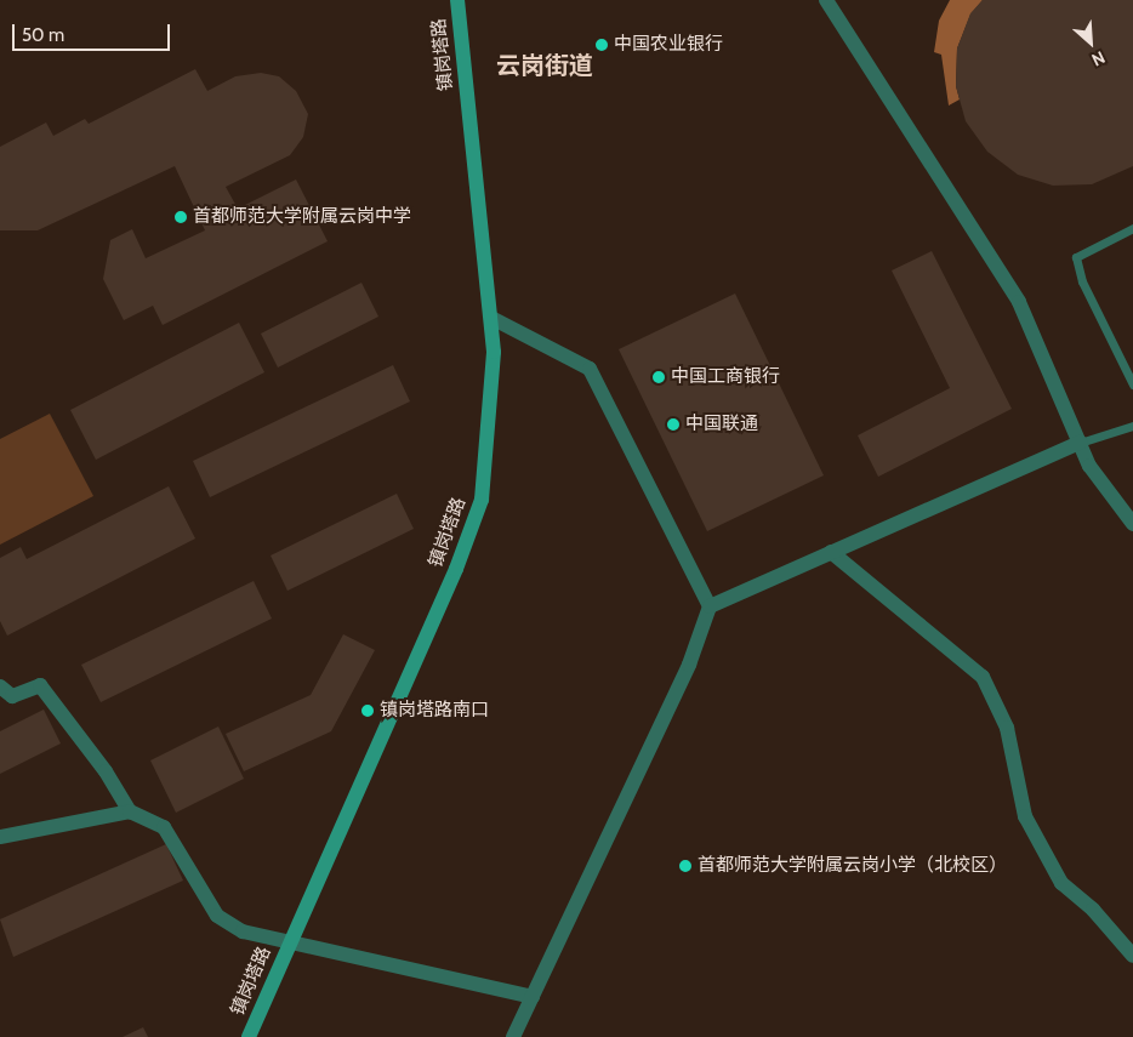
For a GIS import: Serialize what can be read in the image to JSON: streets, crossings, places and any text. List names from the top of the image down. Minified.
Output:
{"streets":{"street":["镇岗塔路"]},"districts":["云岗街道"],"places":["中国农业银行","首都师范大学附属云岗中学","中国工商银行","中国联通","镇岗塔路南口","首都师范大学附属云岗小学（北校区）"],"scale_bar":"50 m","north":"bottom right"}
